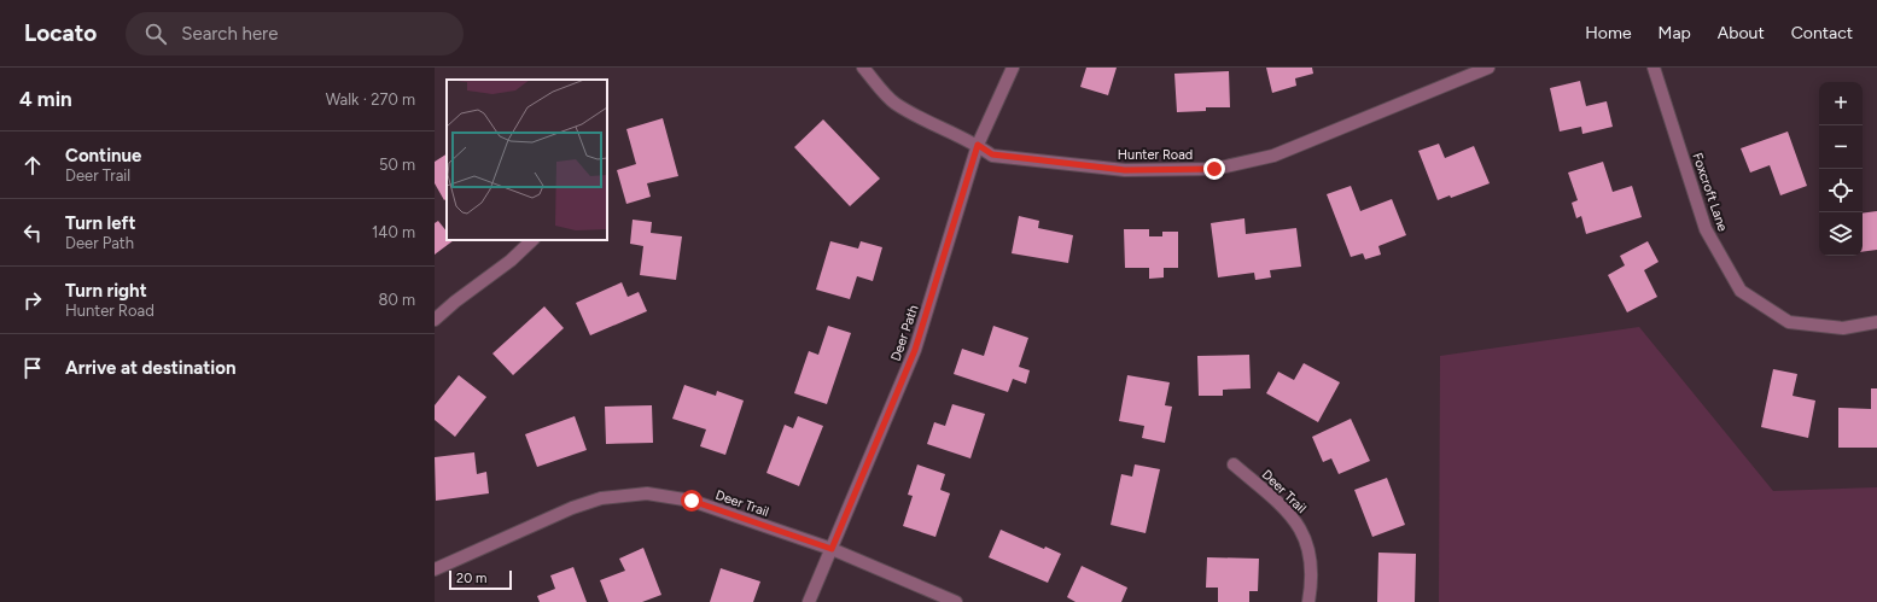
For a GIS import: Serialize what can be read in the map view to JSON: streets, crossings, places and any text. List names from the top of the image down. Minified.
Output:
{"streets":{"street":["Hunter Road","Foxcroft Lane","Deer Path","Deer Trail"]},"crossings":[["Hunter Road","Deer Path"],["Deer Path","Deer Trail"]],"scale_bar":"20 m","page":{"header":"Locato","search":"Search here","nav":["Home","Map","About","Contact"],"heading":["4 min","Walk · 270 m"],"map_buttons":["+","−"],"list":[["Continue","Deer Trail","50 m"],["Turn left","Deer Path","140 m"],["Turn right","Hunter Road","80 m"],"Arrive at destination"],"scale":"20 m"}}
